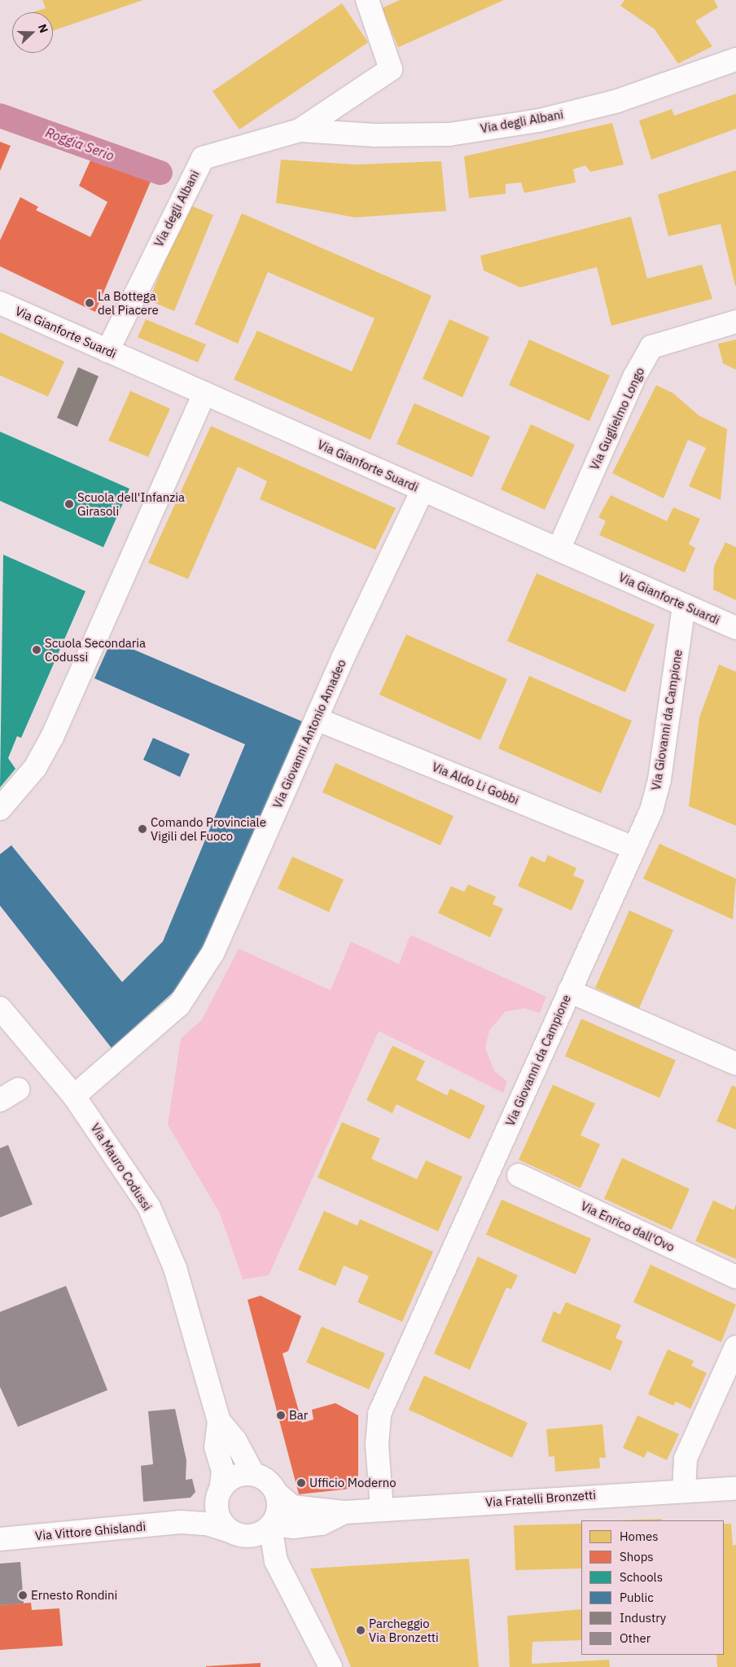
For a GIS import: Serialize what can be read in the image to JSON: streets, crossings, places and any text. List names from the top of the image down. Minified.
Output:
{"streets":{"street":["Via degli Albani","Via Gianforte Suardi","Via Guglielmo Longo","Via Giovanni da Campione","Via Giovanni Antonio Amadeo","Via Aldo Li Gobbi","Via Mauro Codussi","Via Enrico dall'Ovo","Via Fratelli Bronzetti","Via Vittore Ghislandi"]},"crossings":[["Via degli Albani","Via Gianforte Suardi"],["Via Gianforte Suardi","Via Guglielmo Longo"],["Via Gianforte Suardi","Via Giovanni da Campione"],["Via Gianforte Suardi","Via Giovanni Antonio Amadeo"],["Via Giovanni da Campione","Via Aldo Li Gobbi"],["Via Giovanni da Campione","Via Fratelli Bronzetti"],["Via Giovanni Antonio Amadeo","Via Aldo Li Gobbi"],["Via Giovanni Antonio Amadeo","Via Mauro Codussi"],["Via Mauro Codussi","Via Fratelli Bronzetti"],["Via Mauro Codussi","Via Vittore Ghislandi"],["Via Fratelli Bronzetti","Via Vittore Ghislandi"]],"water":["Roggia Serio"],"places":["La Bottega del Piacere","Scuola dell'Infanzia Girasoli","Scuola Secondaria Codussi","Comando Provinciale Vigili del Fuoco","Bar","Ufficio Moderno","Ernesto Rondini","Parcheggio Via Bronzetti"],"legend":["Homes","Shops","Schools","Public","Industry","Other"],"north":"right"}
